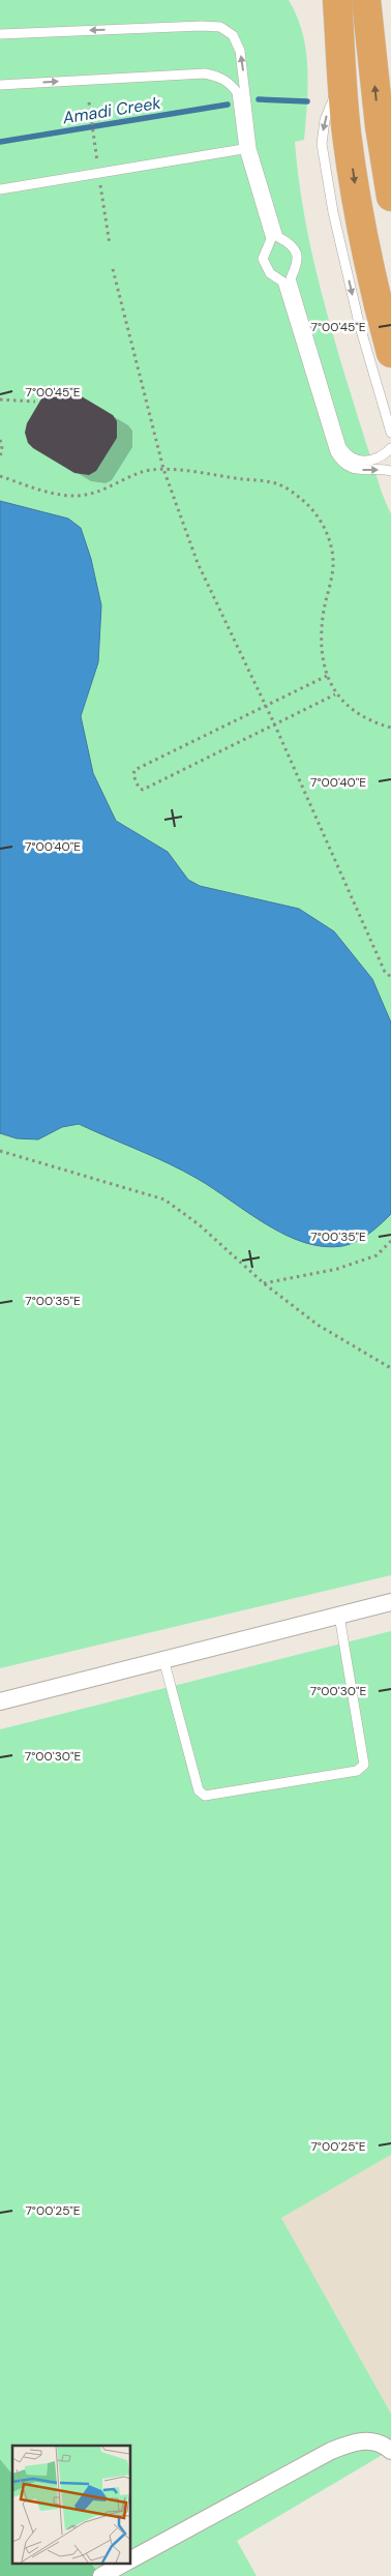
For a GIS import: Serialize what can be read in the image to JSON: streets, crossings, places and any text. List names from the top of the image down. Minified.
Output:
{"water":["Amadi Creek"],"coordinates":["7°00'45\"E","7°00'40\"E","7°00'35\"E","7°00'30\"E","7°00'25\"E"]}
